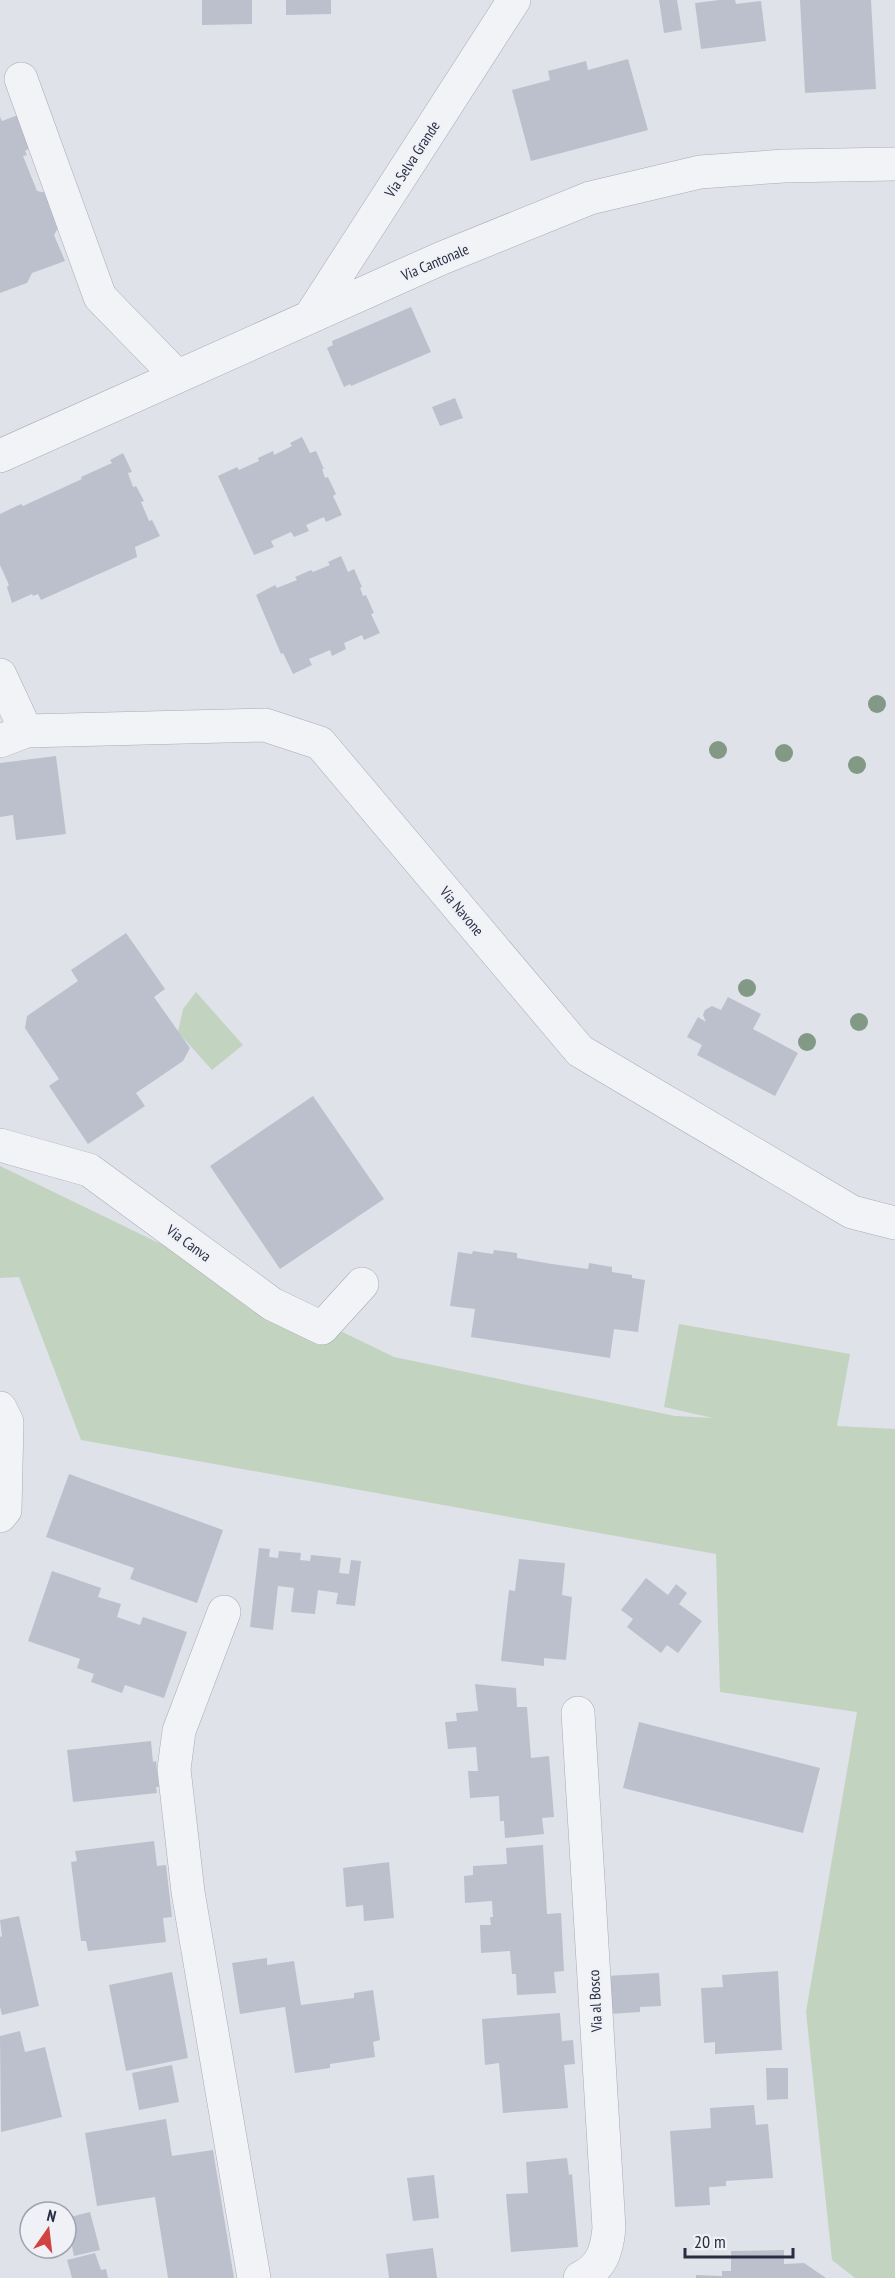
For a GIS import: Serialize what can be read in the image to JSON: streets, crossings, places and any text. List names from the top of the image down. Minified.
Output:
{"streets":{"street":["Via Selva Grande","Via Cantonale","Via Navone","Via Canva","Via al Bosco"]},"crossings":[["Via Selva Grande","Via Cantonale"]],"scale_bar":"20 m","north":"top"}
